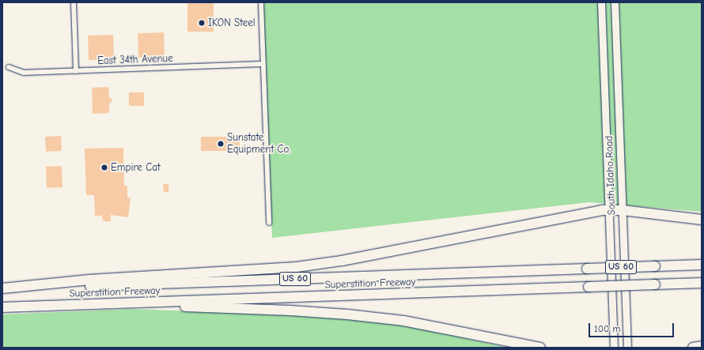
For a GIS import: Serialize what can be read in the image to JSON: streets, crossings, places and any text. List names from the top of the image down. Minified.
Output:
{"streets":{"highway":["US 60","Superstition Freeway"],"main road":["South Idaho Road"],"street":["East 34th Avenue"]},"places":["IKON Steel","Sunstate Equipment Co.","Empire Cat"],"scale_bar":"100 m"}
